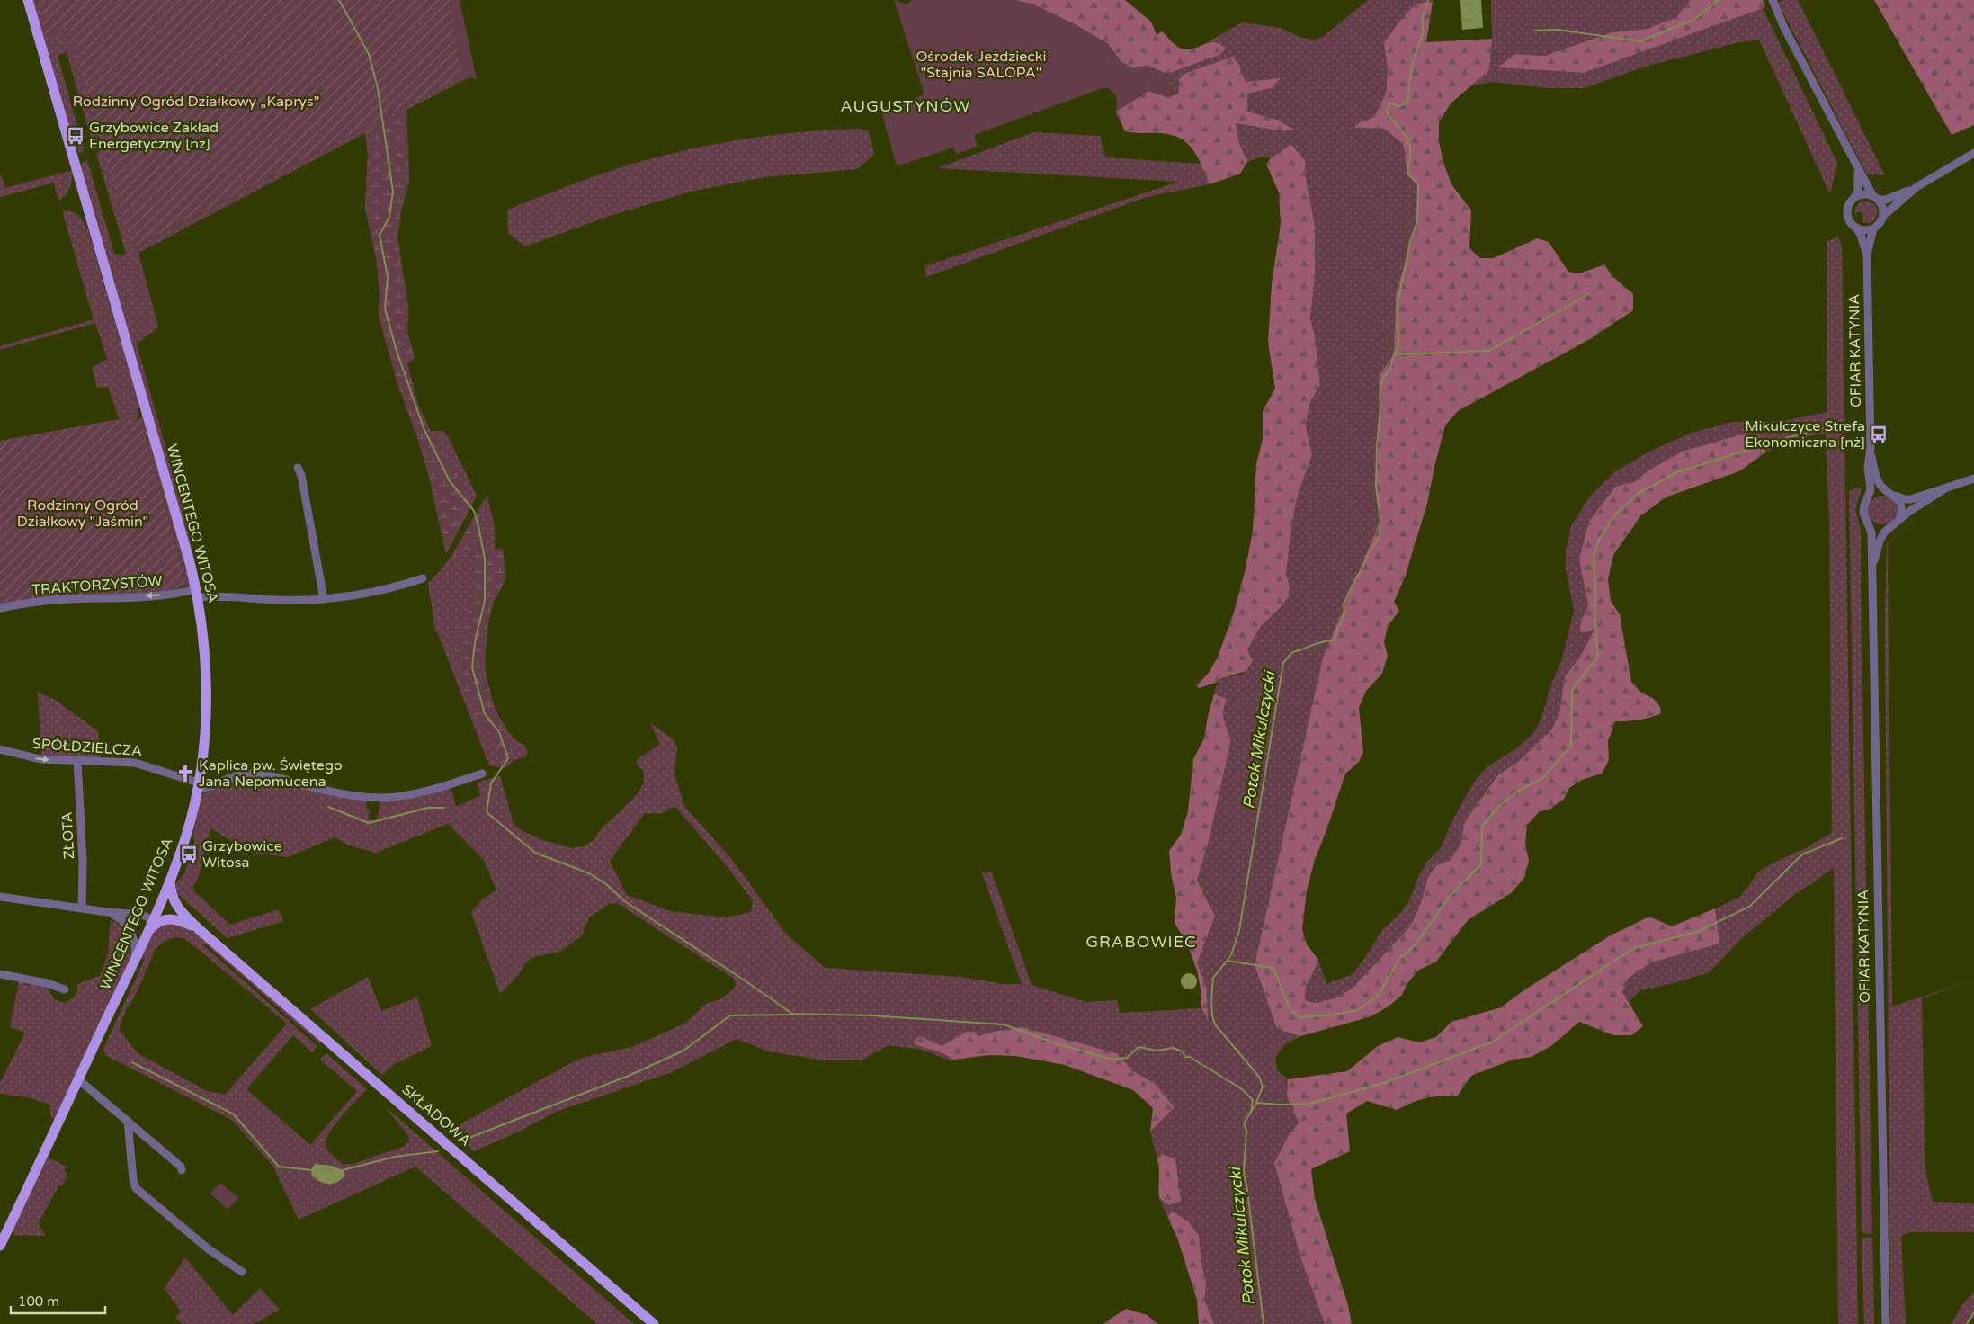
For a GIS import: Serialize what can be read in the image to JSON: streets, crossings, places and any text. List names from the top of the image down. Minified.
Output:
{"streets":{"main road":["WINCENTEGO WITOSA","SKŁADOWA"],"street":["OFIAR KATYNIA","TRAKTORZYSTÓW","SPÓŁDZIELCZA","ZŁOTA"]},"crossings":[["WINCENTEGO WITOSA","TRAKTORZYSTÓW"],["WINCENTEGO WITOSA","SPÓŁDZIELCZA"],["WINCENTEGO WITOSA","SKŁADOWA"],["SPÓŁDZIELCZA","ZŁOTA"]],"one_way":["TRAKTORZYSTÓW","SPÓŁDZIELCZA"],"districts":["AUGUSTYNÓW","GRABOWIEC"],"water":["Potok Mikulczycki"],"parks":["Ośrodek Jeżdziecki \"Stajnia SALOPA\"","Rodzinny Ogród Działkowy „Kaprys”","Rodzinny Ogród Działkowy \"Jaśmin\""],"places":{"bus stop":["Grzybowice Zakład Energetyczny [nż]","Mikulczyce Strefa Ekonomiczna [nż]","Grzybowice Witosa"],"church":["Kaplica pw. Świętego Jana Nepomucena"]},"scale_bar":"100 m"}
